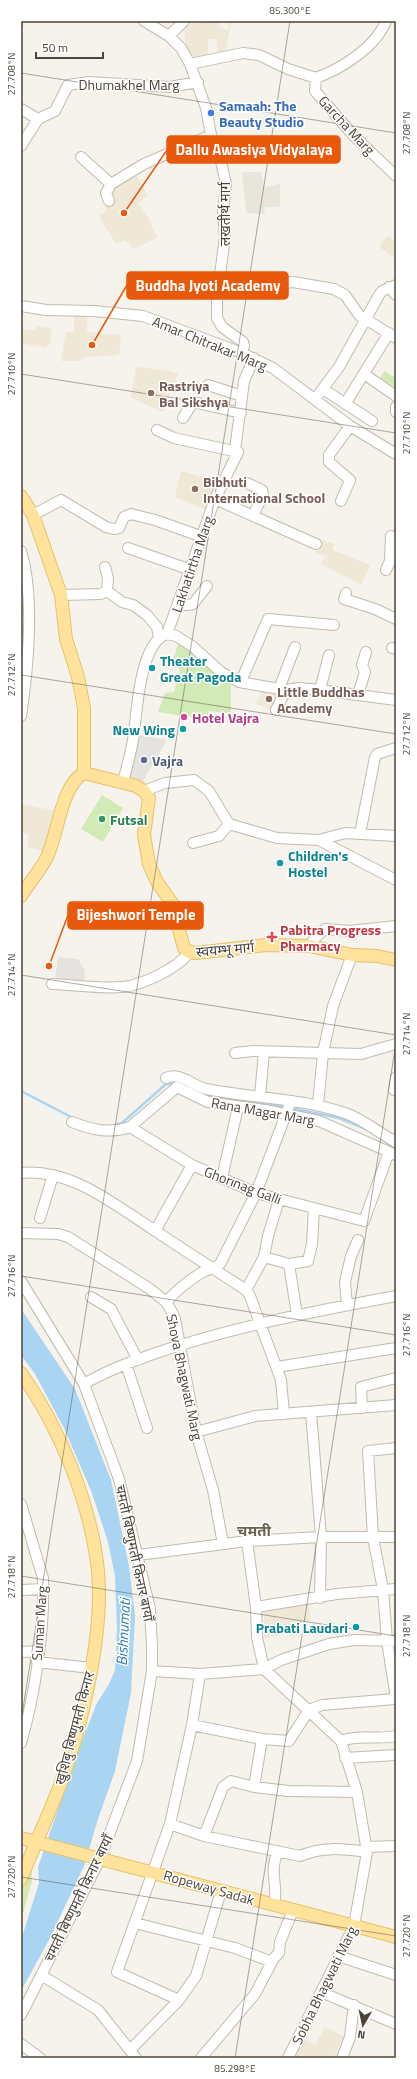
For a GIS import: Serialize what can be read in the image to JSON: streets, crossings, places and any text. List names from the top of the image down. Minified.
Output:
{"streets":{"main road":["स्वयम्भू मार्ग","खुशिबु बिष्णुमती किनार","Ropeway Sadak"],"street":["Dhumakhel Marg","Garcha Marg","लखतीर्थ मार्ग","Amar Chitrakar Marg","Lakhatirtha Marg","Rana Magar Marg","Ghorinag Galli","Shova Bhagwati Marg","चमती बिष्णुमती किनार बायाँ","Suman Marg","Sobha Bhagwati Marg"]},"crossings":[["Dhumakhel Marg","लखतीर्थ मार्ग"],["Garcha Marg","लखतीर्थ मार्ग"],["Amar Chitrakar Marg","Lakhatirtha Marg"],["Rana Magar Marg","Ghorinag Galli"],["चमती बिष्णुमती किनार बायाँ","Ropeway Sadak"],["खुशिबु बिष्णुमती किनार","Ropeway Sadak"],["Ropeway Sadak","Sobha Bhagwati Marg"]],"districts":["चमती"],"water":["Bishnumati"],"places":{"other":["Samaah: The Beauty Studio","Dallu Awasiya Vidyalaya","Buddha Jyoti Academy","Rastriya Bal Sikshya","Bibhuti International School","Theater Great Pagoda","Little Buddhas Academy","Hotel Vajra","New Wing","Vajra","Futsal","Children's Hostel","Bijeshwori Temple","Prabati Laudari"],"health":["Pabitra Progress Pharmacy"]},"scale_bar":"50 m","north":"bottom","coordinates":["85.300°E","27.708°N","27.710°N","27.712°N","27.714°N","27.716°N","27.718°N","27.720°N","85.298°E"]}
